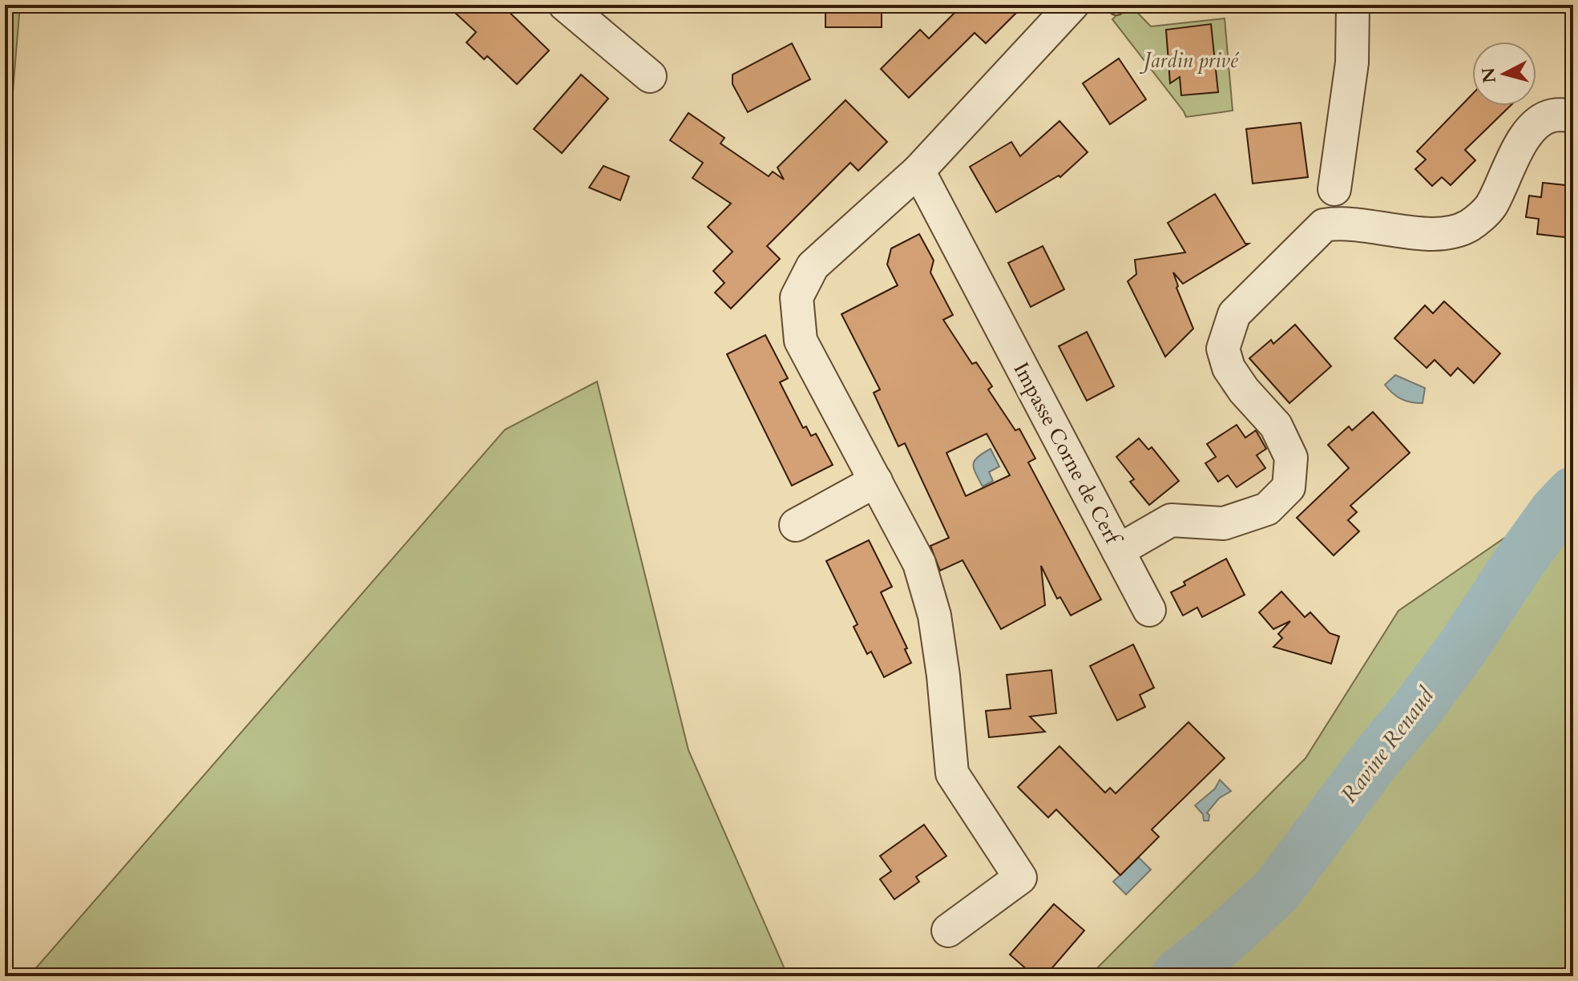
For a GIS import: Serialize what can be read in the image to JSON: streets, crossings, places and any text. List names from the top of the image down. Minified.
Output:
{"streets":{"street":["Impasse Corne de Cerf"]},"water":["Ravine Renaud"],"parks":["Jardin privé"],"north":"left"}
